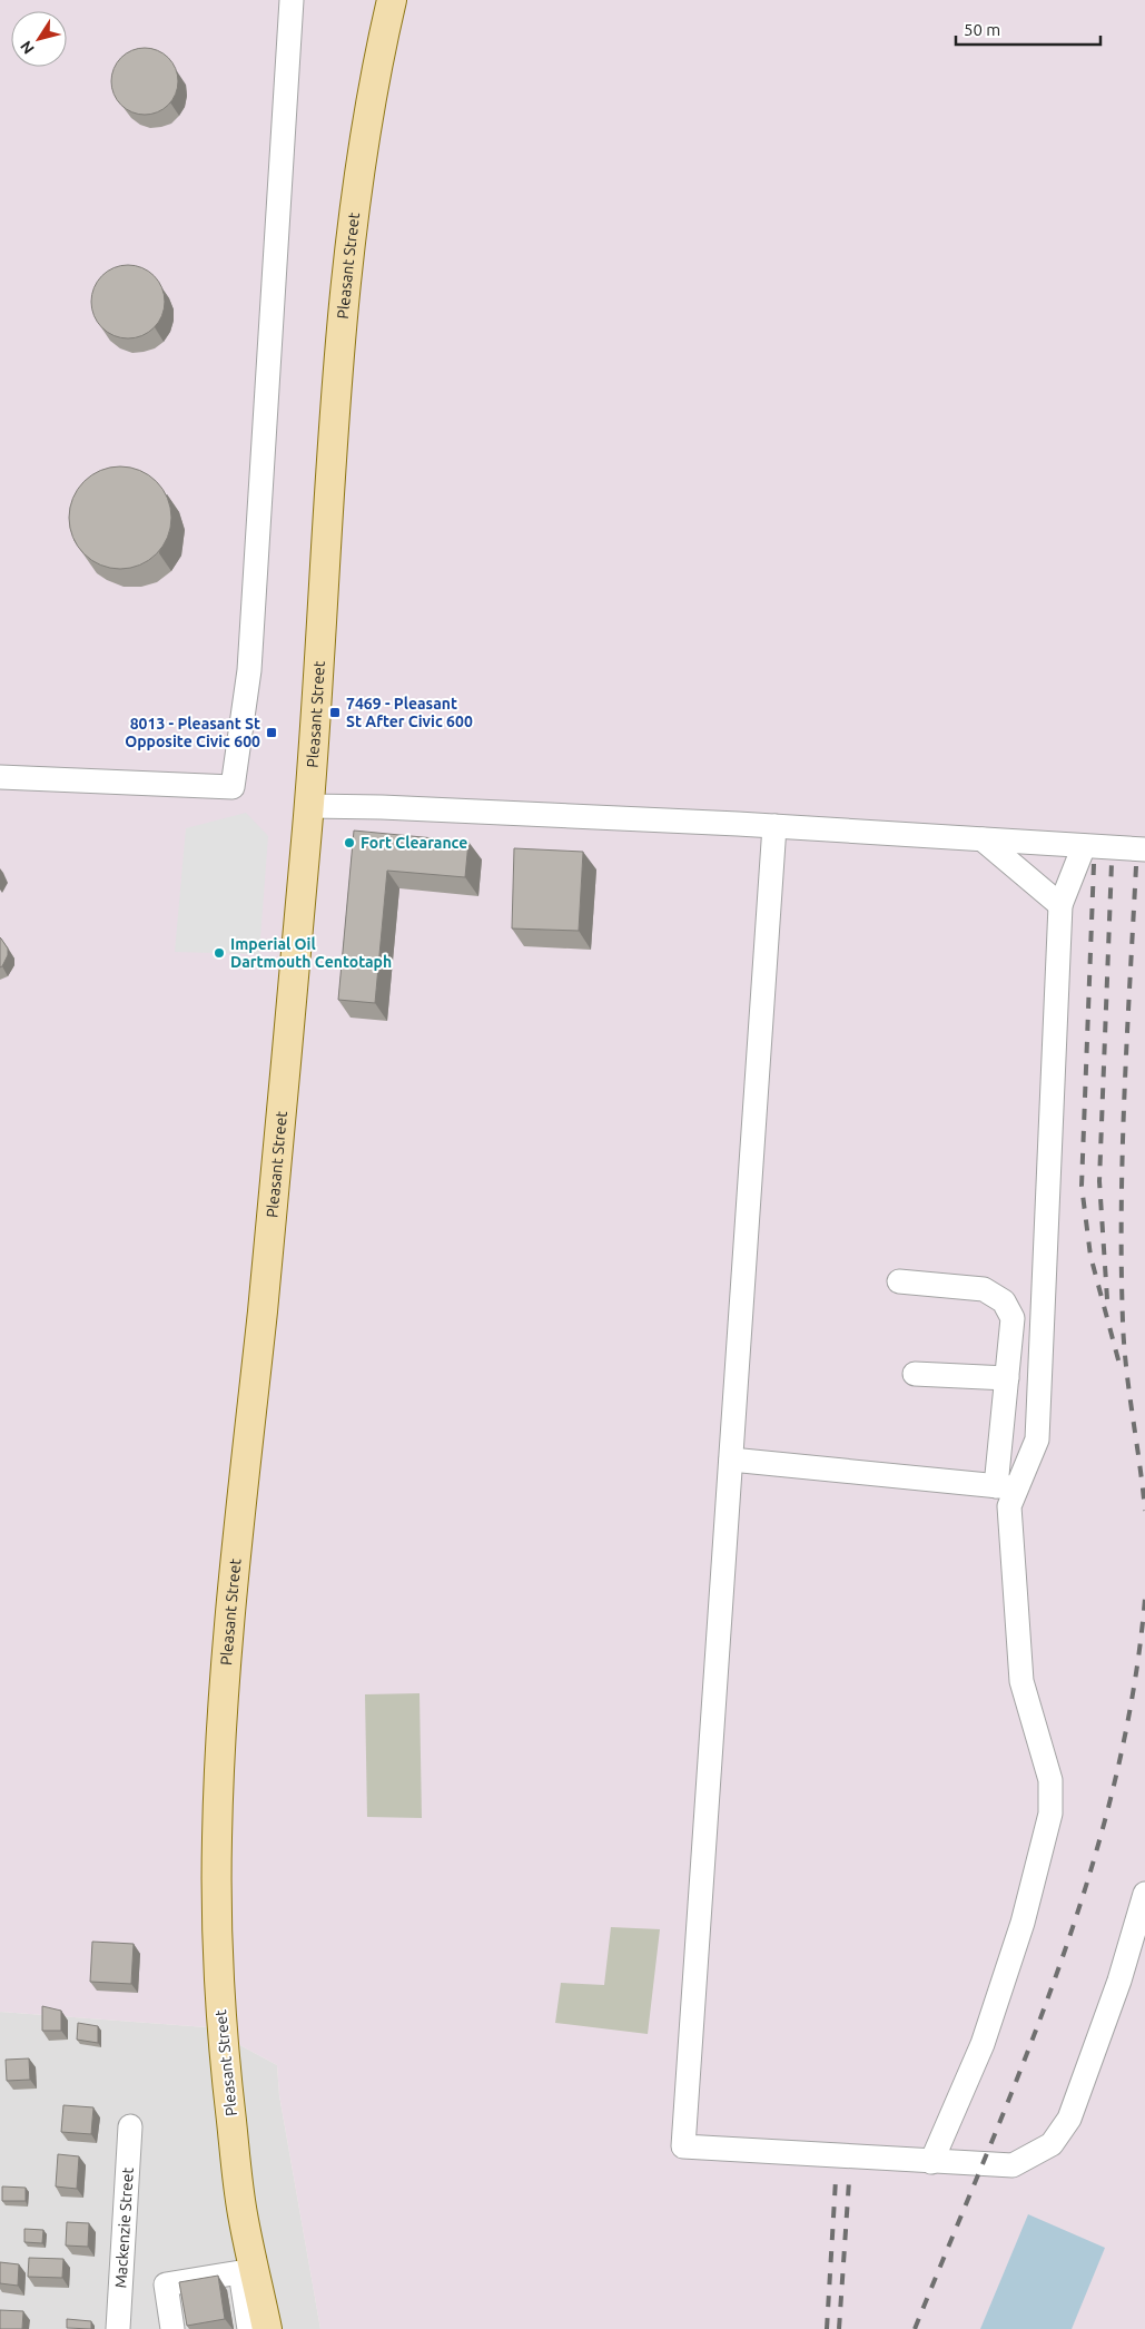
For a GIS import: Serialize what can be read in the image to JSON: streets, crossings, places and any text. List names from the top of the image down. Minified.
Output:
{"streets":{"main road":["Pleasant Street"],"street":["Mackenzie Street"]},"places":{"transit":["7469 - Pleasant St After Civic 600","8013 - Pleasant St Opposite Civic 600"],"other":["Fort Clearance","Imperial Oil Dartmouth Centotaph"]},"scale_bar":"50 m","north":"bottom left"}
